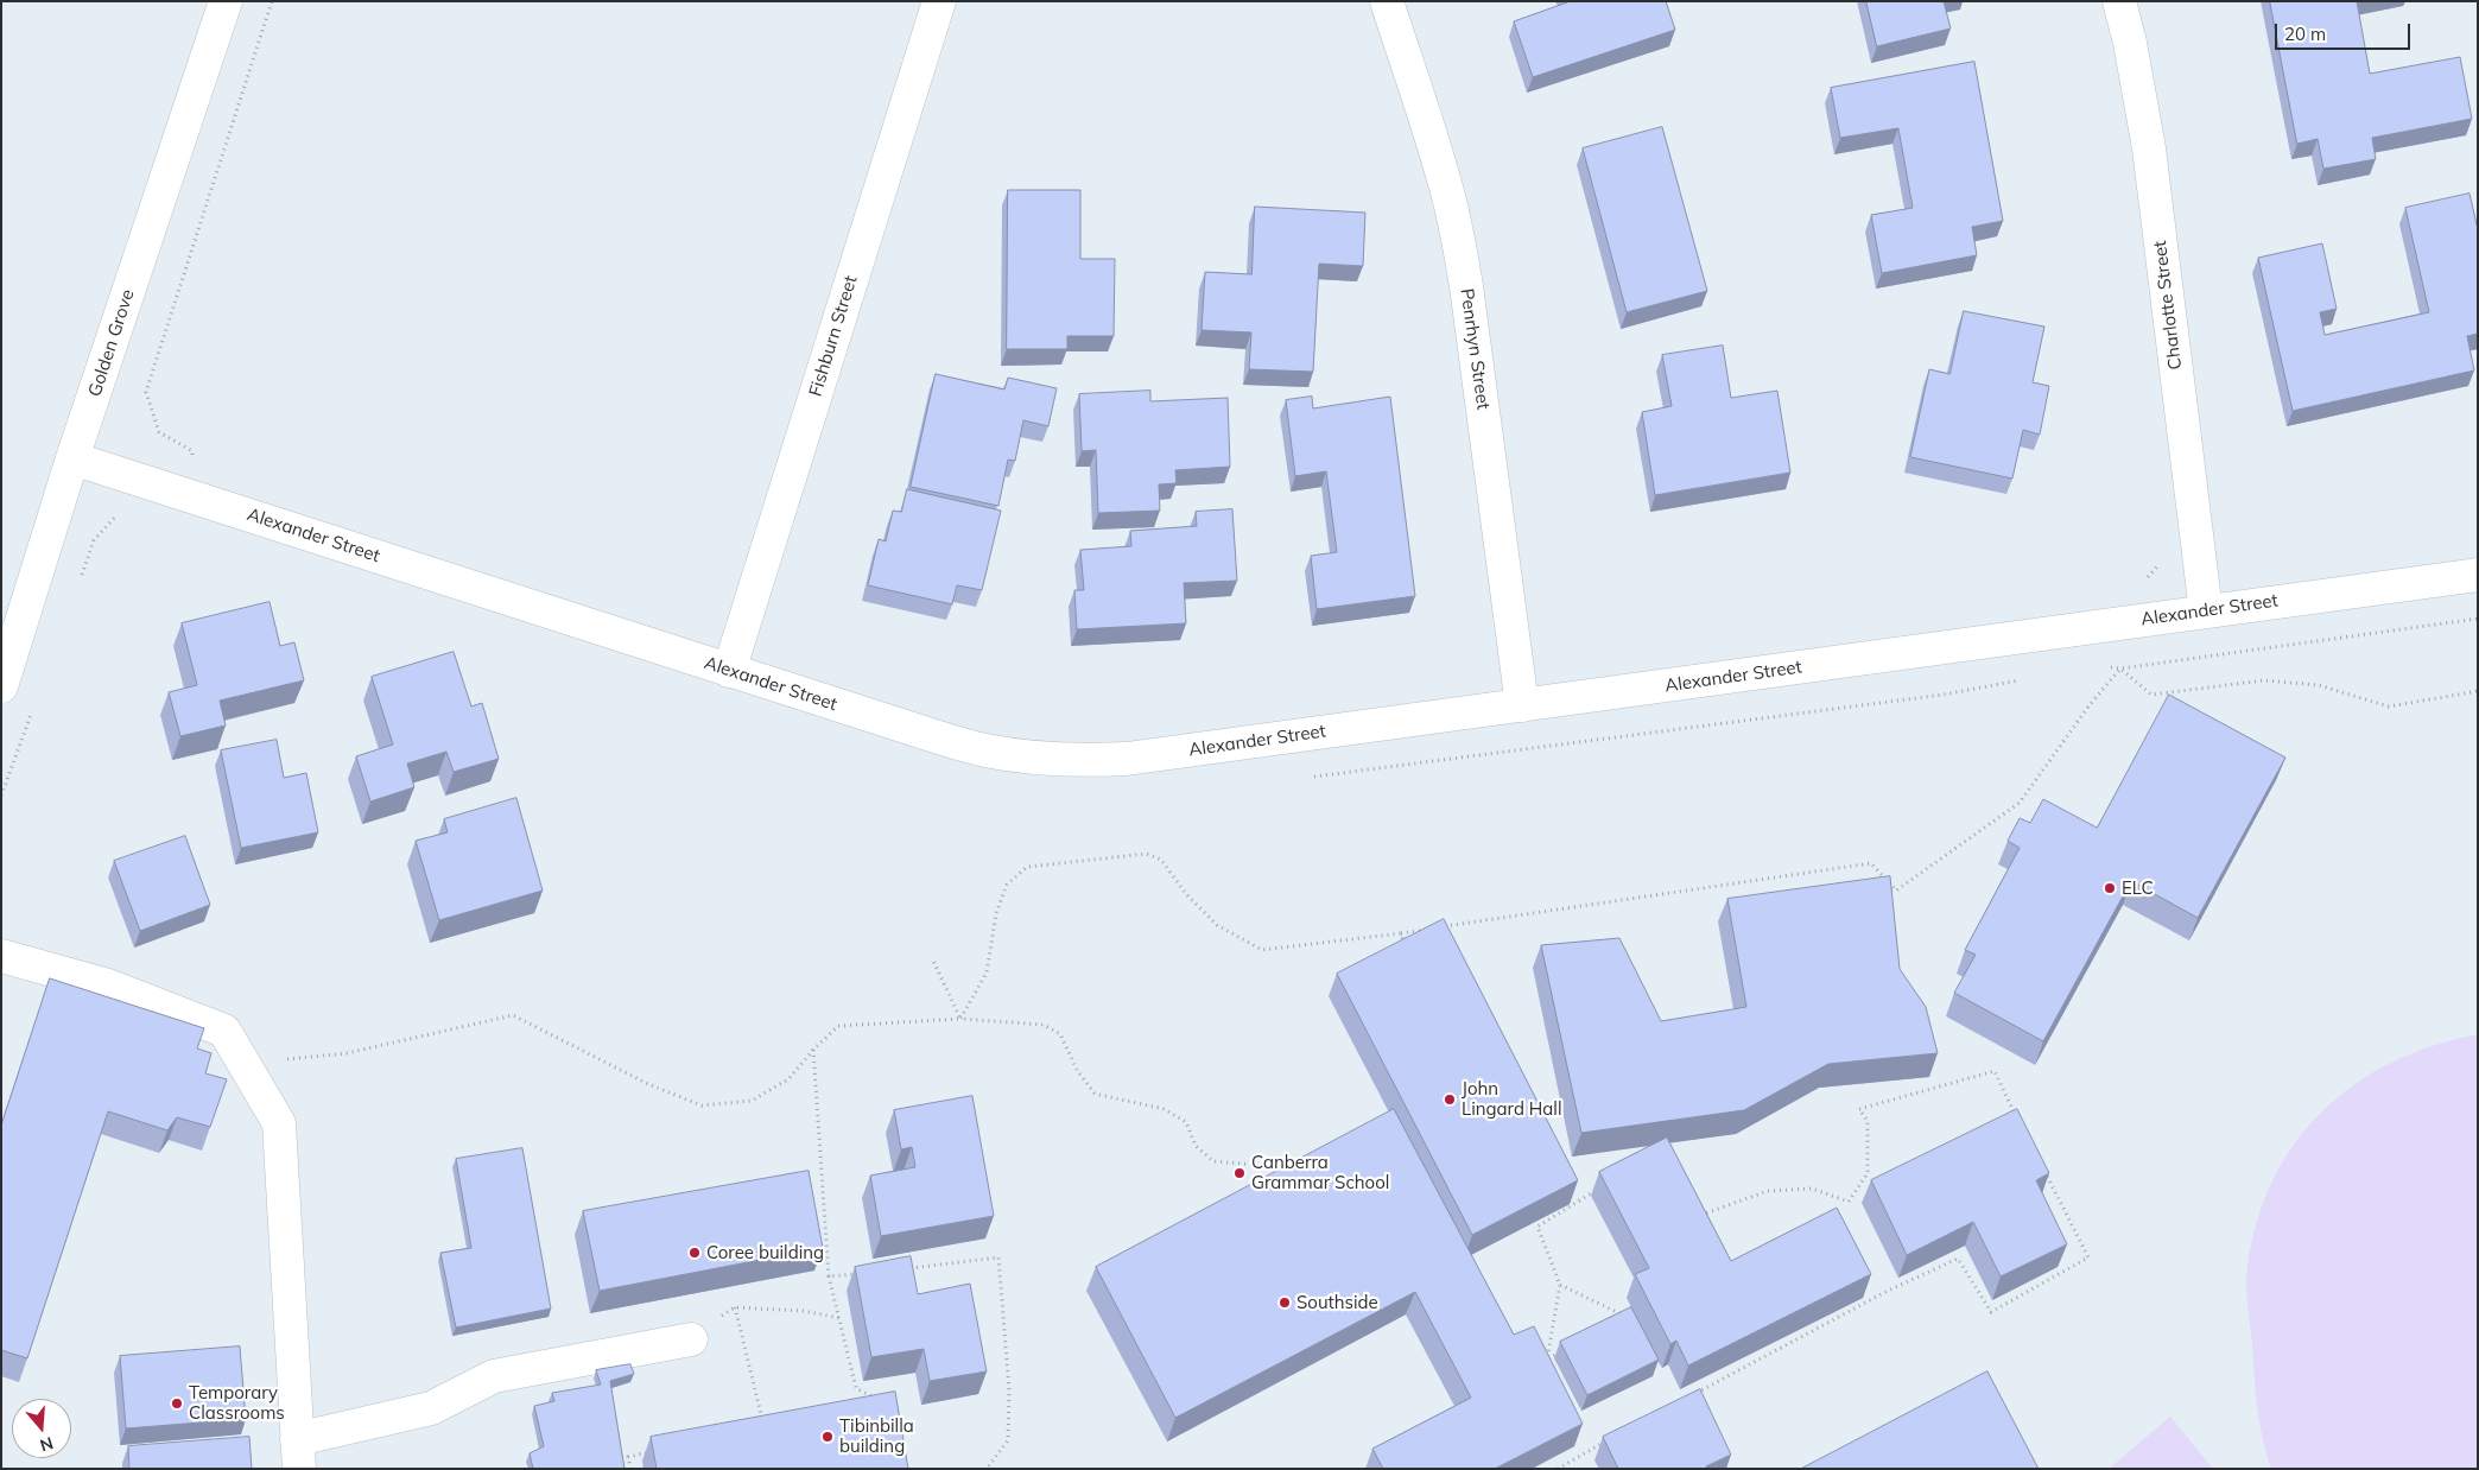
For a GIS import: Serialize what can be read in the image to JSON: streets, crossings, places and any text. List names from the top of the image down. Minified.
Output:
{"streets":{"street":["Charlotte Street","Fishburn Street","Golden Grove","Penrhyn Street","Alexander Street"]},"crossings":[["Charlotte Street","Alexander Street"],["Fishburn Street","Alexander Street"],["Golden Grove","Alexander Street"],["Penrhyn Street","Alexander Street"]],"places":["ELC","John Lingard Hall","Canberra Grammar School","Coree building","Southside","Temporary Classrooms","Tibinbilla building"],"scale_bar":"20 m","north":"bottom"}
